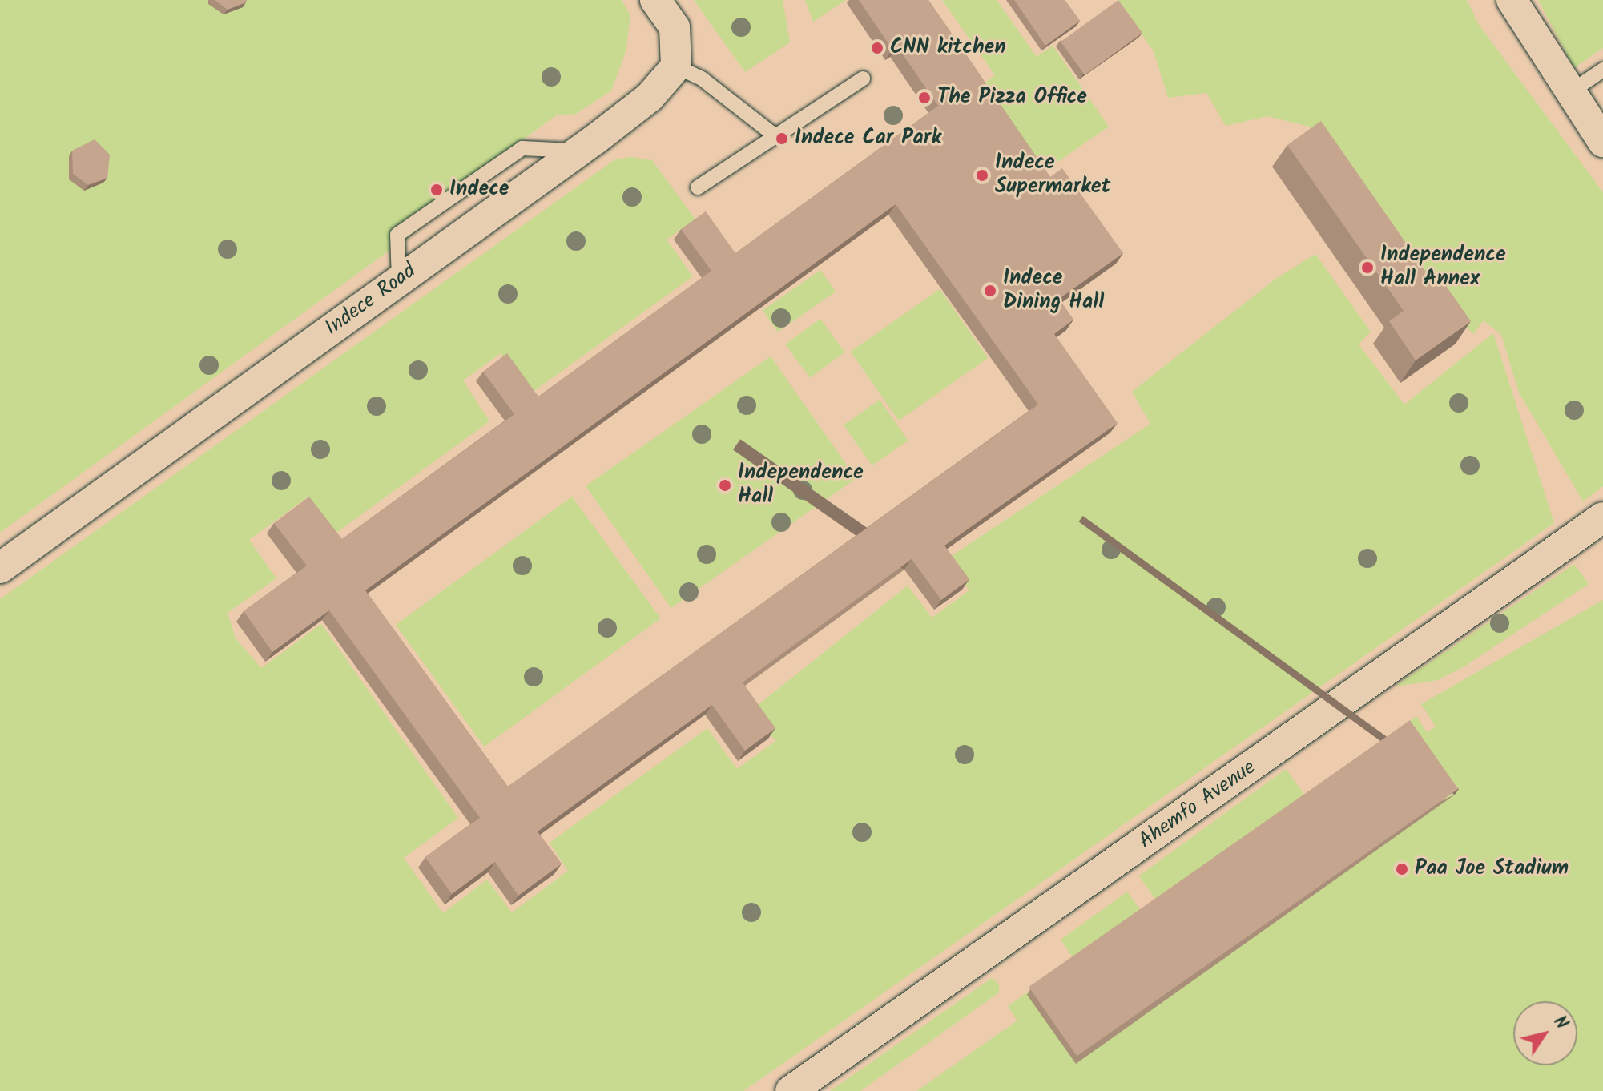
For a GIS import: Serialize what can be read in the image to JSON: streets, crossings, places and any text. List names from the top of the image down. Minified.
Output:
{"streets":{"street":["Indece Road","Ahemfo Avenue"]},"places":["CNN kitchen","The Pizza Office","Indece Car Park","Indece Supermarket","Indece","Independence Hall Annex","Indece Dining Hall","Independence Hall","Paa Joe Stadium"],"north":"top right"}
